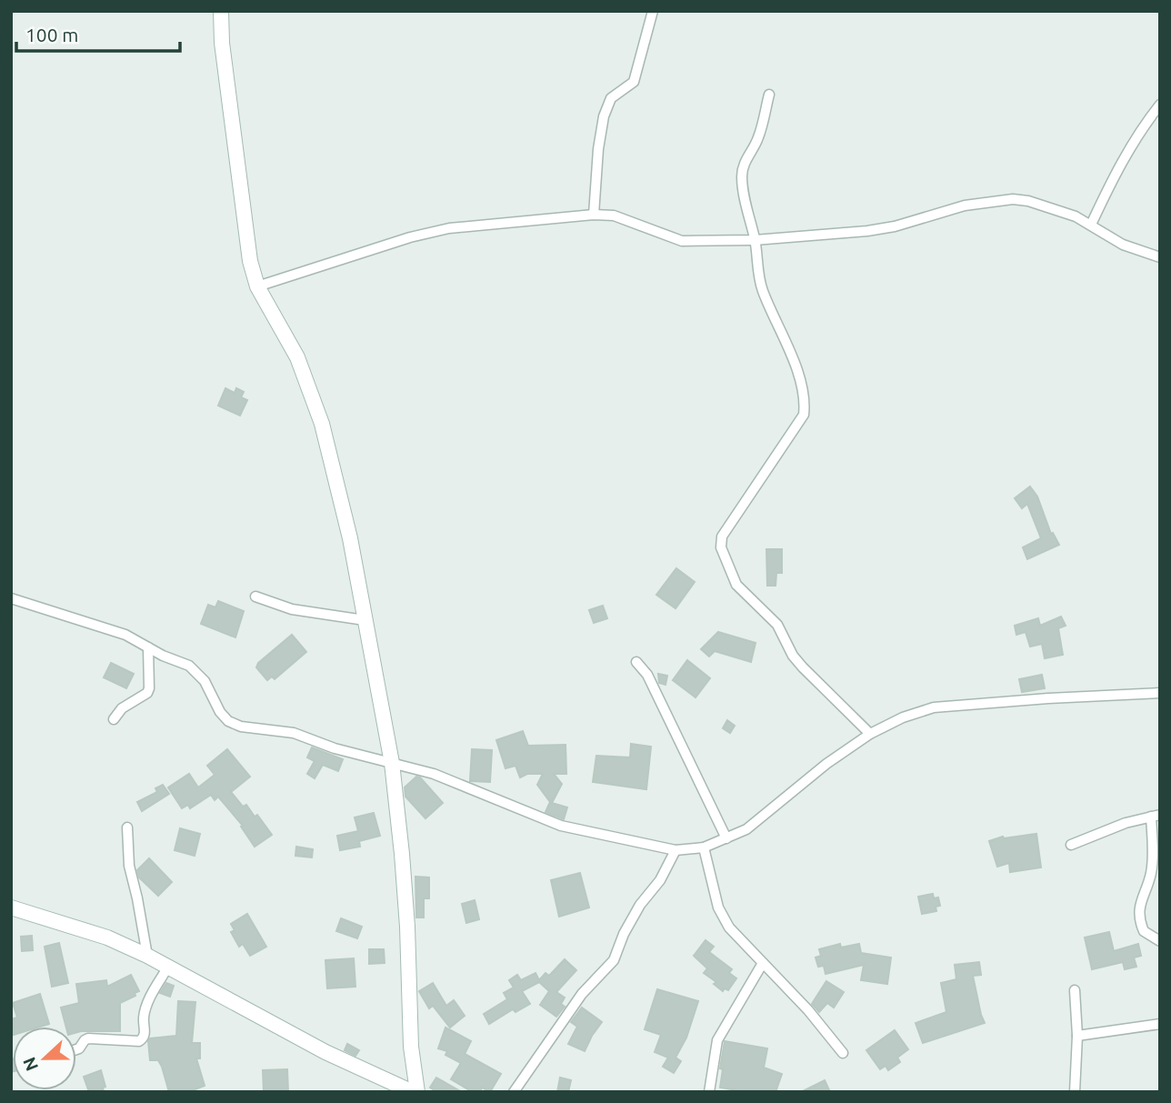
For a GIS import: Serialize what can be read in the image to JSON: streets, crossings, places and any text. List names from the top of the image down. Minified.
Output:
{"scale_bar":"100 m","north":"left"}
